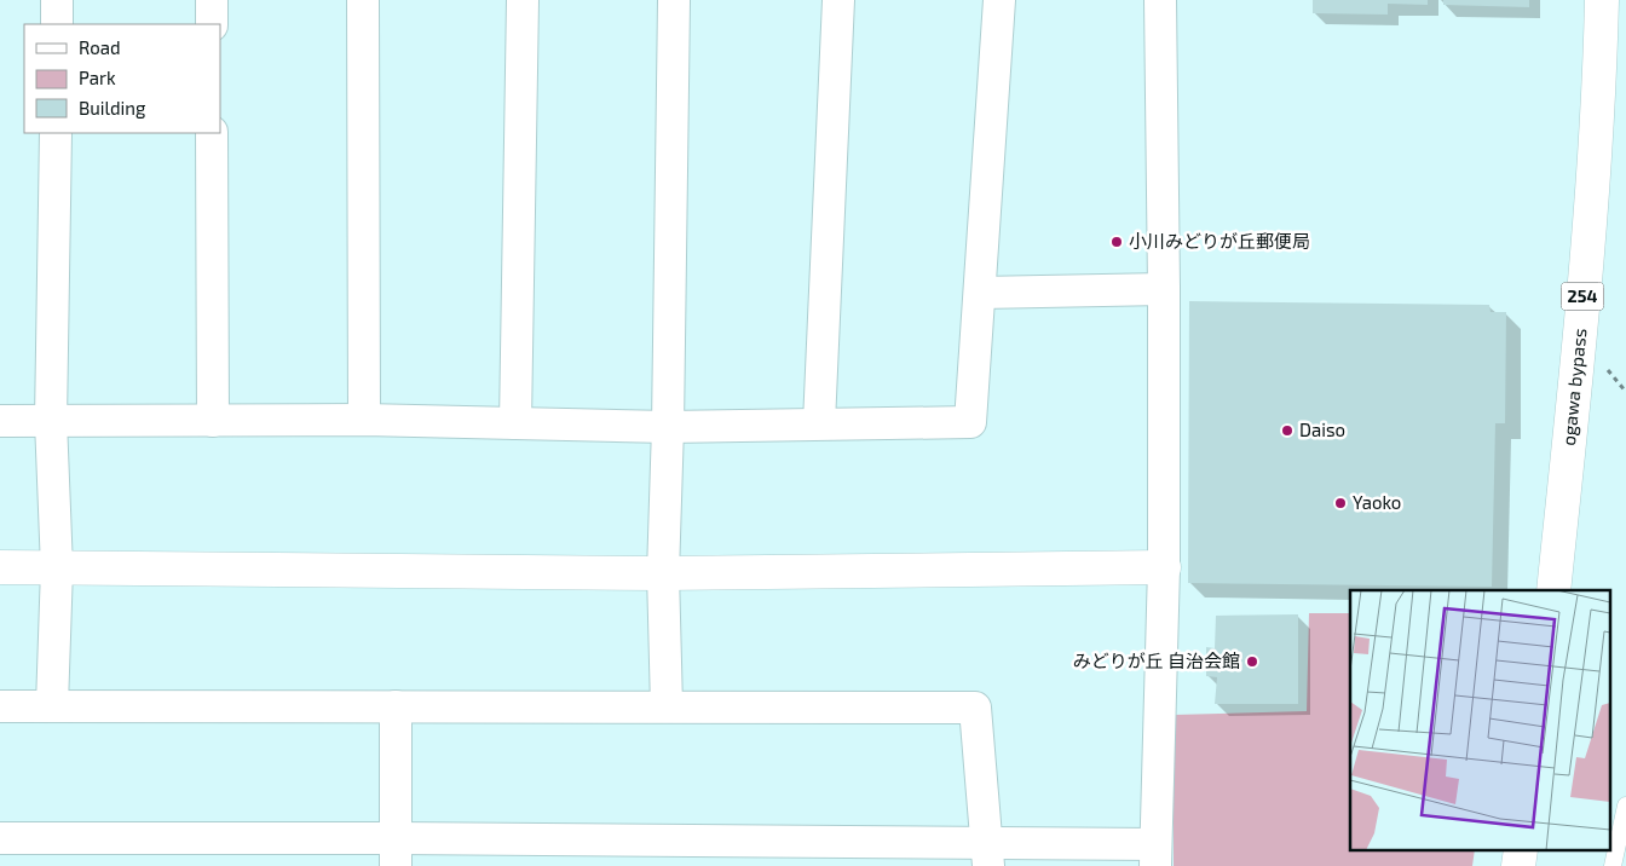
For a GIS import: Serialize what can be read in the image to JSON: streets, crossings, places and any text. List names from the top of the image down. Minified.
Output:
{"streets":{"main road":["254","ogawa bypass"]},"places":["小川みどりが丘郵便局","Daiso","Yaoko","みどりが丘 自治会館"],"legend":["Road","Park","Building"]}
